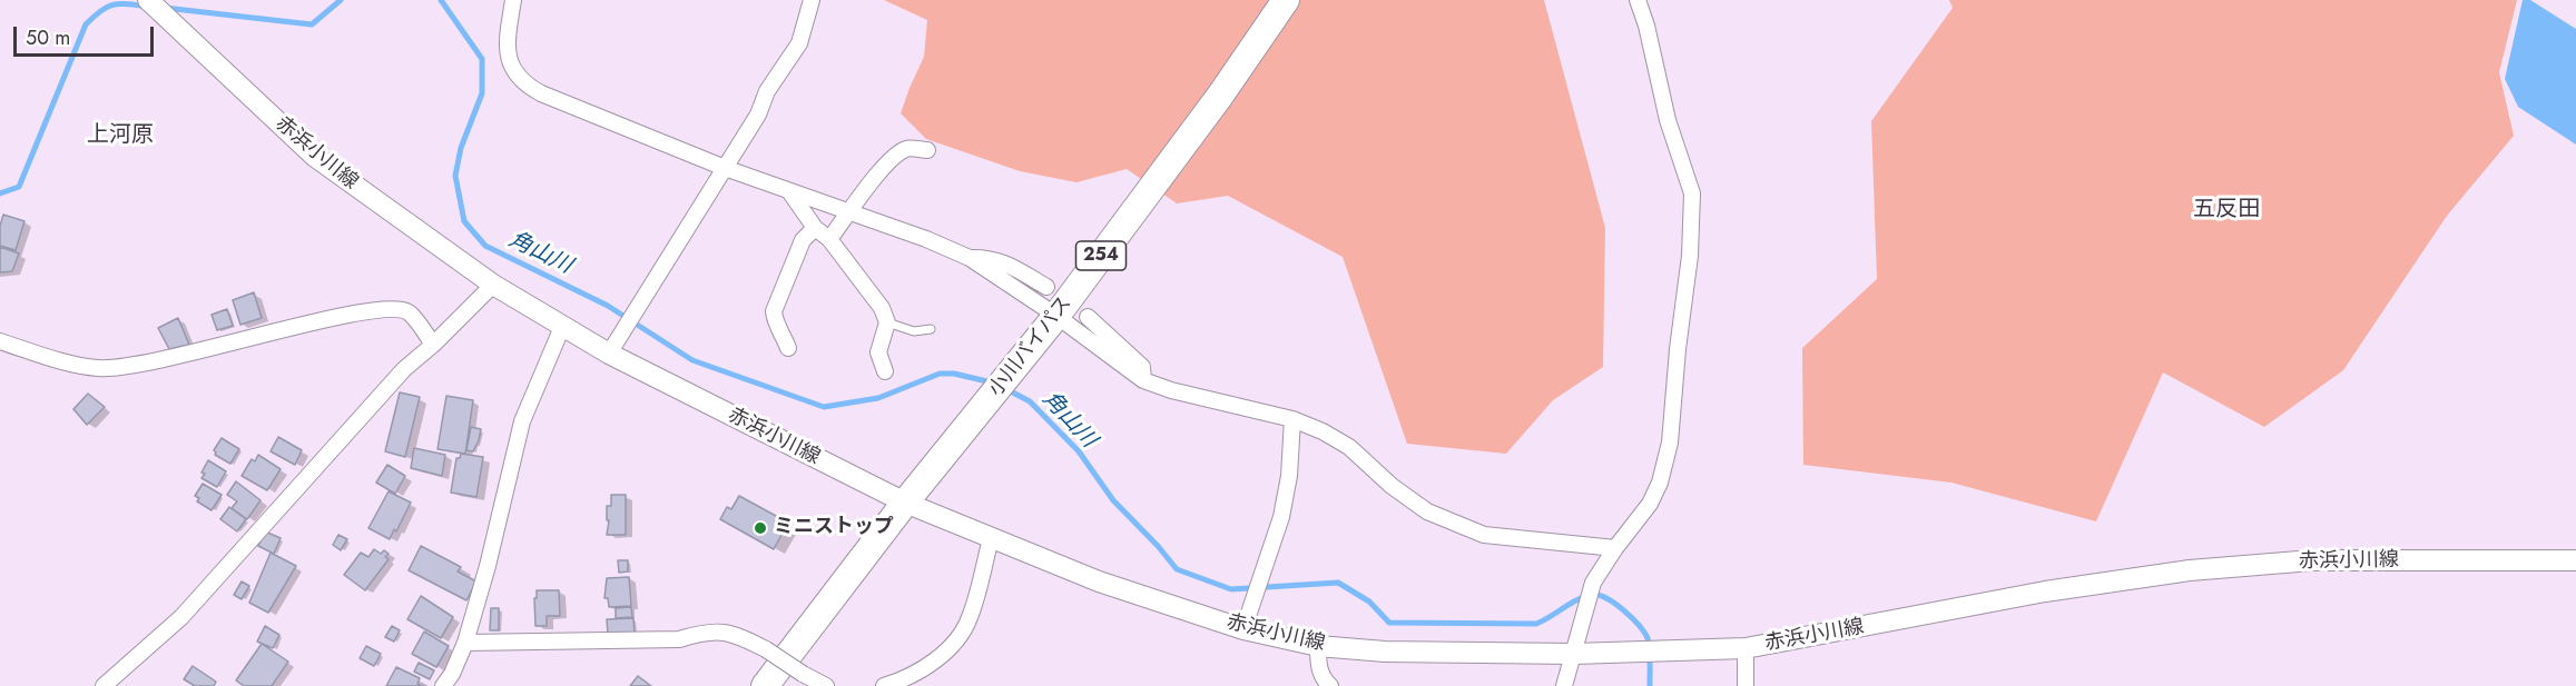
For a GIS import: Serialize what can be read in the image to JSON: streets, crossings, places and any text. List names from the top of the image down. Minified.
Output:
{"streets":{"highway":["254","小川バイパス"],"main road":["赤浜小川線"]},"crossings":[["赤浜小川線","小川バイパス"]],"districts":["上河原","五反田"],"water":["角山川"],"places":["ミニストップ"],"scale_bar":"50 m"}
